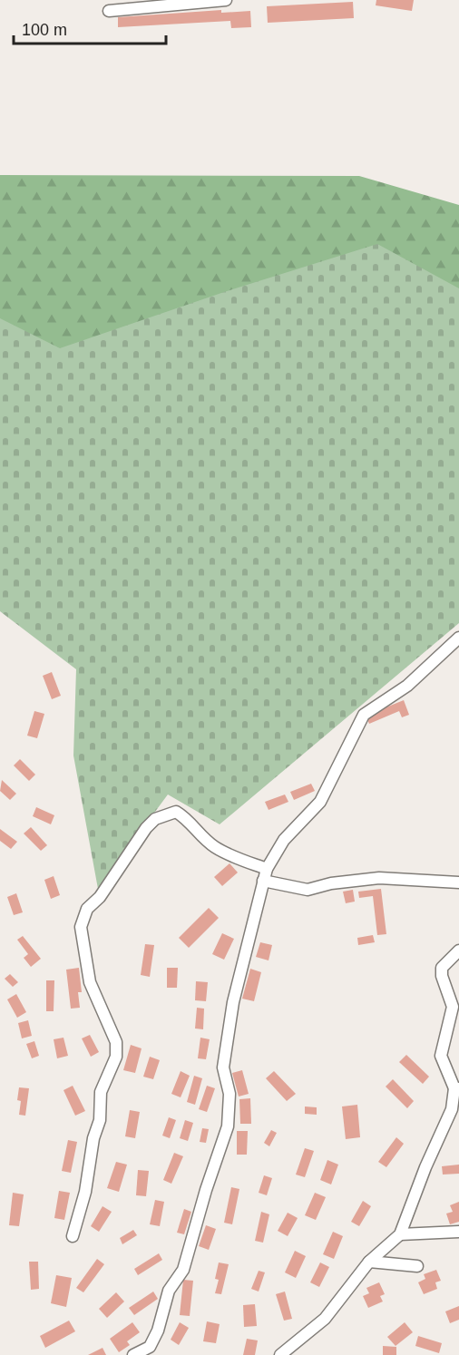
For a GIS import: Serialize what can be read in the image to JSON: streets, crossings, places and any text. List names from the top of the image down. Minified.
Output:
{"scale_bar":"100 m"}
